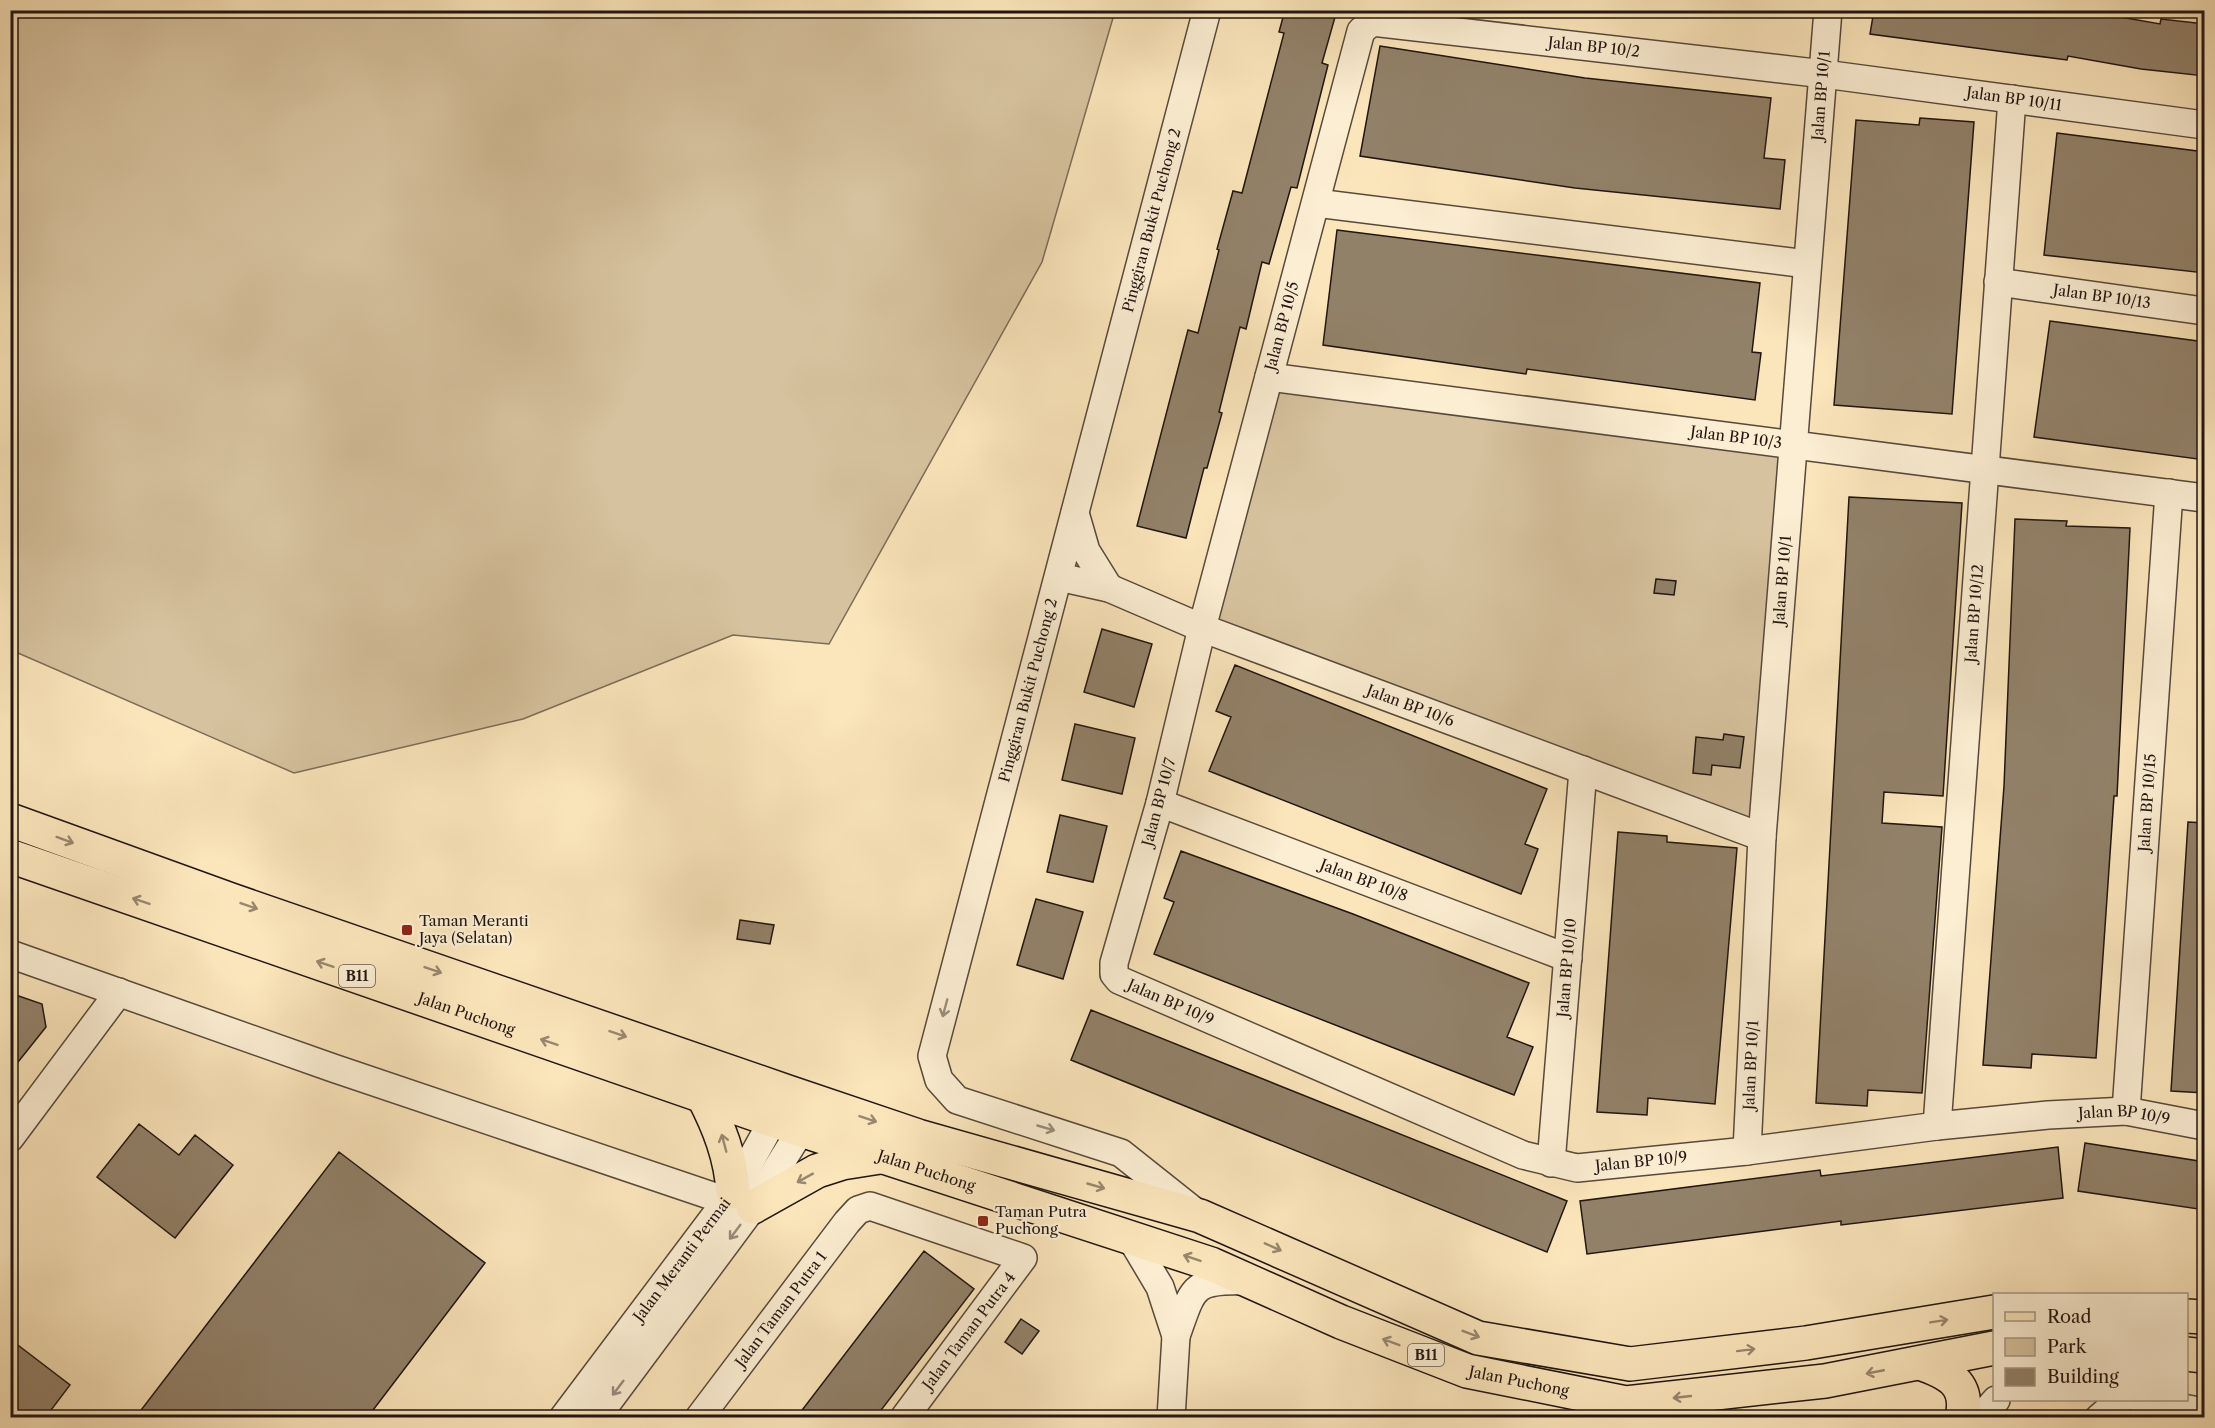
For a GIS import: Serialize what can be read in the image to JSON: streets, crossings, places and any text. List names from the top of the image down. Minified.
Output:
{"streets":{"main road":["B11","Jalan Puchong"],"street":["Jalan BP 10/2","Jalan BP 10/1","Jalan BP 10/11","Pinggiran Bukit Puchong 2","Jalan BP 10/13","Jalan BP 10/5","Jalan BP 10/3","Jalan BP 10/12","Jalan BP 10/6","Jalan BP 10/7","Jalan BP 10/15","Jalan BP 10/8","Jalan BP 10/10","Jalan BP 10/9","Jalan Meranti Permai","Jalan Taman Putra 1","Jalan Taman Putra 4"]},"crossings":[["Jalan BP 10/2","Jalan BP 10/1"],["Jalan BP 10/2","Jalan BP 10/11"],["Jalan BP 10/2","Jalan BP 10/5"],["Jalan BP 10/1","Jalan BP 10/11"],["Jalan BP 10/1","Jalan BP 10/3"],["Jalan BP 10/1","Jalan BP 10/6"],["Jalan BP 10/1","Jalan BP 10/9"],["Jalan BP 10/11","Jalan BP 10/12"],["Pinggiran Bukit Puchong 2","Jalan BP 10/6"],["Pinggiran Bukit Puchong 2","Jalan Puchong"],["Jalan BP 10/13","Jalan BP 10/12"],["Jalan BP 10/5","Jalan BP 10/3"],["Jalan BP 10/5","Jalan BP 10/6"],["Jalan BP 10/5","Jalan BP 10/7"],["Jalan BP 10/3","Jalan BP 10/12"],["Jalan BP 10/3","Jalan BP 10/15"],["Jalan BP 10/12","Jalan BP 10/9"],["Jalan BP 10/6","Jalan BP 10/7"],["Jalan BP 10/6","Jalan BP 10/10"],["Jalan BP 10/7","Jalan BP 10/8"],["Jalan BP 10/7","Jalan BP 10/9"],["Jalan BP 10/15","Jalan BP 10/9"],["Jalan BP 10/8","Jalan BP 10/10"],["Jalan BP 10/10","Jalan BP 10/9"],["Jalan Puchong","Jalan Meranti Permai"],["Jalan Taman Putra 1","Jalan Taman Putra 4"]],"places":{"transit":["Taman Meranti Jaya (Selatan)","Taman Putra Puchong"]},"legend":["Road","Park","Building"]}
